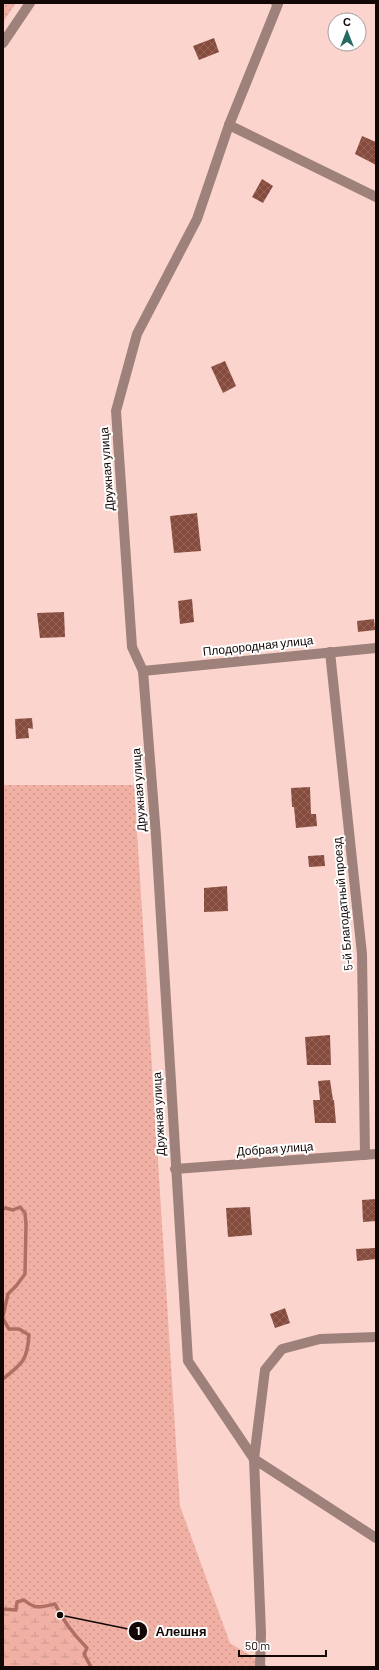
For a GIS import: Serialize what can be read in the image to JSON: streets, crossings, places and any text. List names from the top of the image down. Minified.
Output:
{"streets":{"street":["Дружная улица","Плодородная улица","5-й Благодатный проезд","Добрая улица"]},"crossings":[["Дружная улица","Плодородная улица"],["Дружная улица","Добрая улица"],["Плодородная улица","5-й Благодатный проезд"],["5-й Благодатный проезд","Добрая улица"]],"places":["Алешня"],"scale_bar":"50 m","north":"top"}
